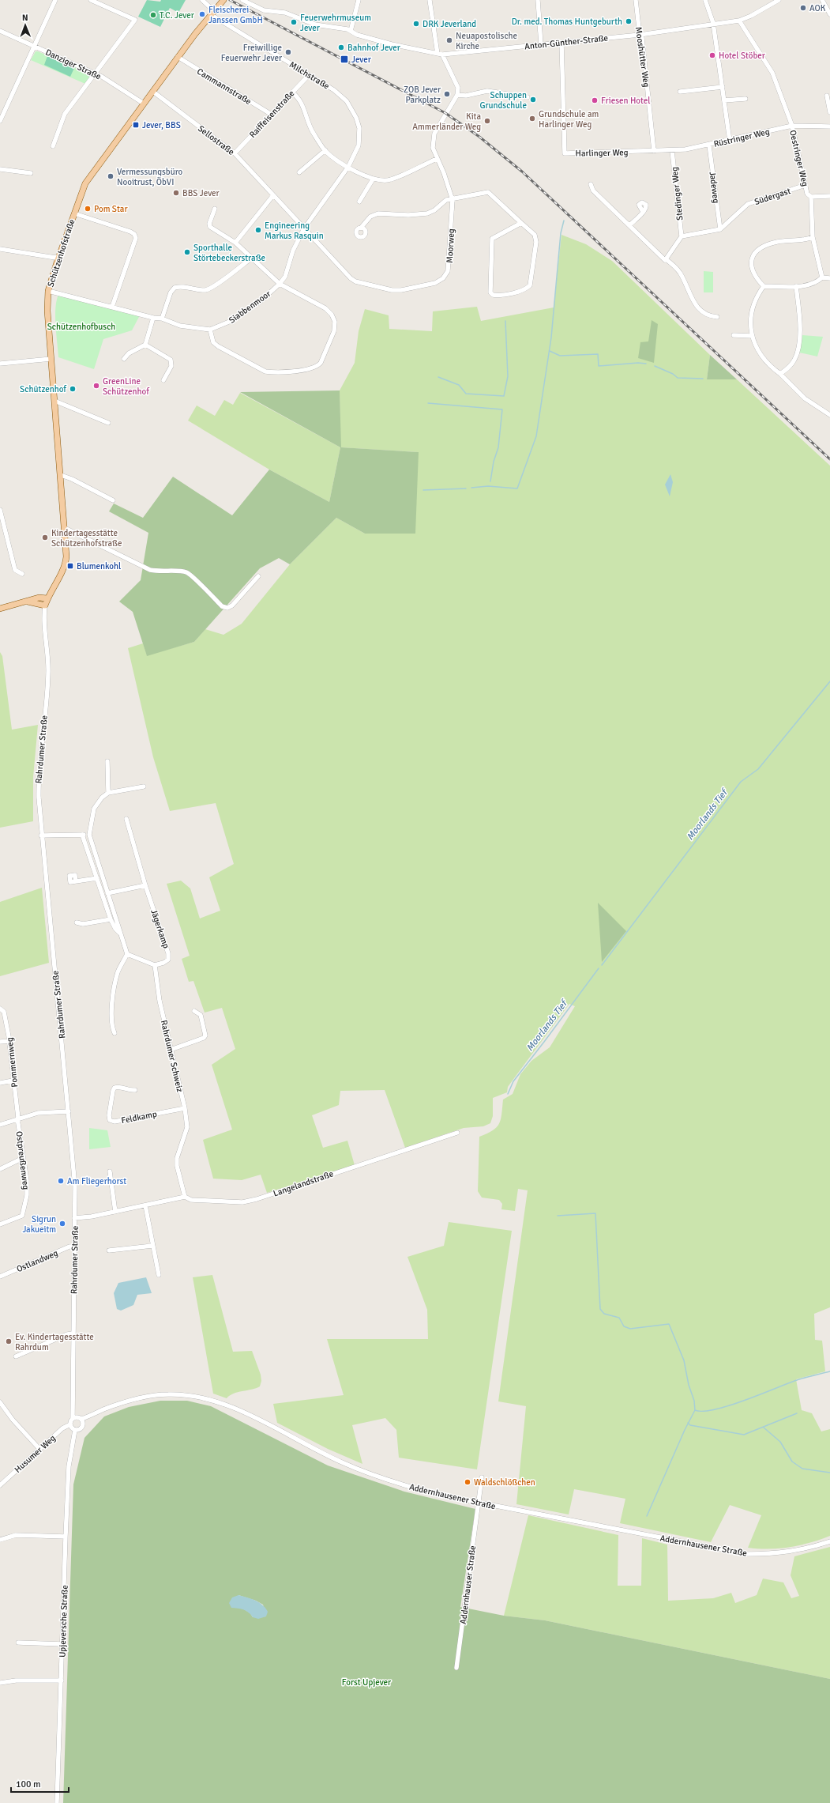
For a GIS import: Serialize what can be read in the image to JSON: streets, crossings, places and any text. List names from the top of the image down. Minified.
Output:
{"streets":{"main road":["Schützenhofstraße"],"street":["Anton-Günther-Straße","Mooshütter Weg","Danziger Straße","Milchstraße","Cammannstraße","Raiffeisenstraße","Rüstringer Weg","Sellostraße","Harlinger Weg","Oestringer Weg","Jadeweg","Stedinger Weg","Südergast","Moorweg","Siabbenmoor","Rahrdumer Straße","Jägerkamp","Rahrdumer Schweiz","Pommernweg","Feldkamp","Ostpreußenweg","Langelandstraße","Ostlandweg","Husumer Weg","Addernhausener Straße","Addernhauser Straße","Upjeversche Straße"]},"crossings":[["Anton-Günther-Straße","Mooshütter Weg"],["Anton-Günther-Straße","Harlinger Weg"],["Anton-Günther-Straße","Oestringer Weg"],["Mooshütter Weg","Rüstringer Weg"],["Mooshütter Weg","Harlinger Weg"],["Danziger Straße","Schützenhofstraße"],["Milchstraße","Raiffeisenstraße"],["Milchstraße","Schützenhofstraße"],["Milchstraße","Siabbenmoor"],["Cammannstraße","Raiffeisenstraße"],["Cammannstraße","Schützenhofstraße"],["Raiffeisenstraße","Sellostraße"],["Rüstringer Weg","Harlinger Weg"],["Rüstringer Weg","Oestringer Weg"],["Rüstringer Weg","Jadeweg"],["Rüstringer Weg","Stedinger Weg"],["Sellostraße","Moorweg"],["Sellostraße","Schützenhofstraße"],["Sellostraße","Siabbenmoor"],["Oestringer Weg","Südergast"],["Jadeweg","Südergast"],["Moorweg","Siabbenmoor"],["Schützenhofstraße","Siabbenmoor"],["Schützenhofstraße","Rahrdumer Straße"],["Rahrdumer Straße","Langelandstraße"],["Rahrdumer Straße","Ostlandweg"],["Rahrdumer Straße","Addernhausener Straße"],["Rahrdumer Straße","Upjeversche Straße"],["Jägerkamp","Rahrdumer Schweiz"],["Rahrdumer Schweiz","Feldkamp"],["Rahrdumer Schweiz","Langelandstraße"],["Pommernweg","Ostpreußenweg"],["Addernhausener Straße","Addernhauser Straße"],["Addernhausener Straße","Upjeversche Straße"]],"water":["Moorlands Tief"],"parks":["Schützenhofbusch","Forst Upjever"],"places":{"other":["AOK","Fleischerei Janssen GmbH","T.C. Jever","Dr. med. Thomas Huntgeburth","Feuerwehrmuseum Jever","DRK Jeverland","Neuapostolische Kirche","Bahnhof Jever","Freiwillige Feuerwehr Jever","Hotel Stöber","ZOB Jever Parkplatz","Schuppen Grundschule","Friesen Hotel","Grundschule am Harlinger Weg","Kita Ammerländer Weg","Vermessungsbüro Nooitrust, ÖbVI","BBS Jever","Pom Star","Engineering Markus Rasquin","Sporthalle Störtebeckerstraße","GreenLine Schützenhof","Schützenhof","Kindertagesstätte Schützenhofstraße","Am Fliegerhorst","Sigrun Jakueitm","Ev. Kindertagesstätte Rahrdum","Waldschlößchen"],"transit":["Jever","Jever, BBS","Blumenkohl"]},"scale_bar":"100 m","north":"top"}
